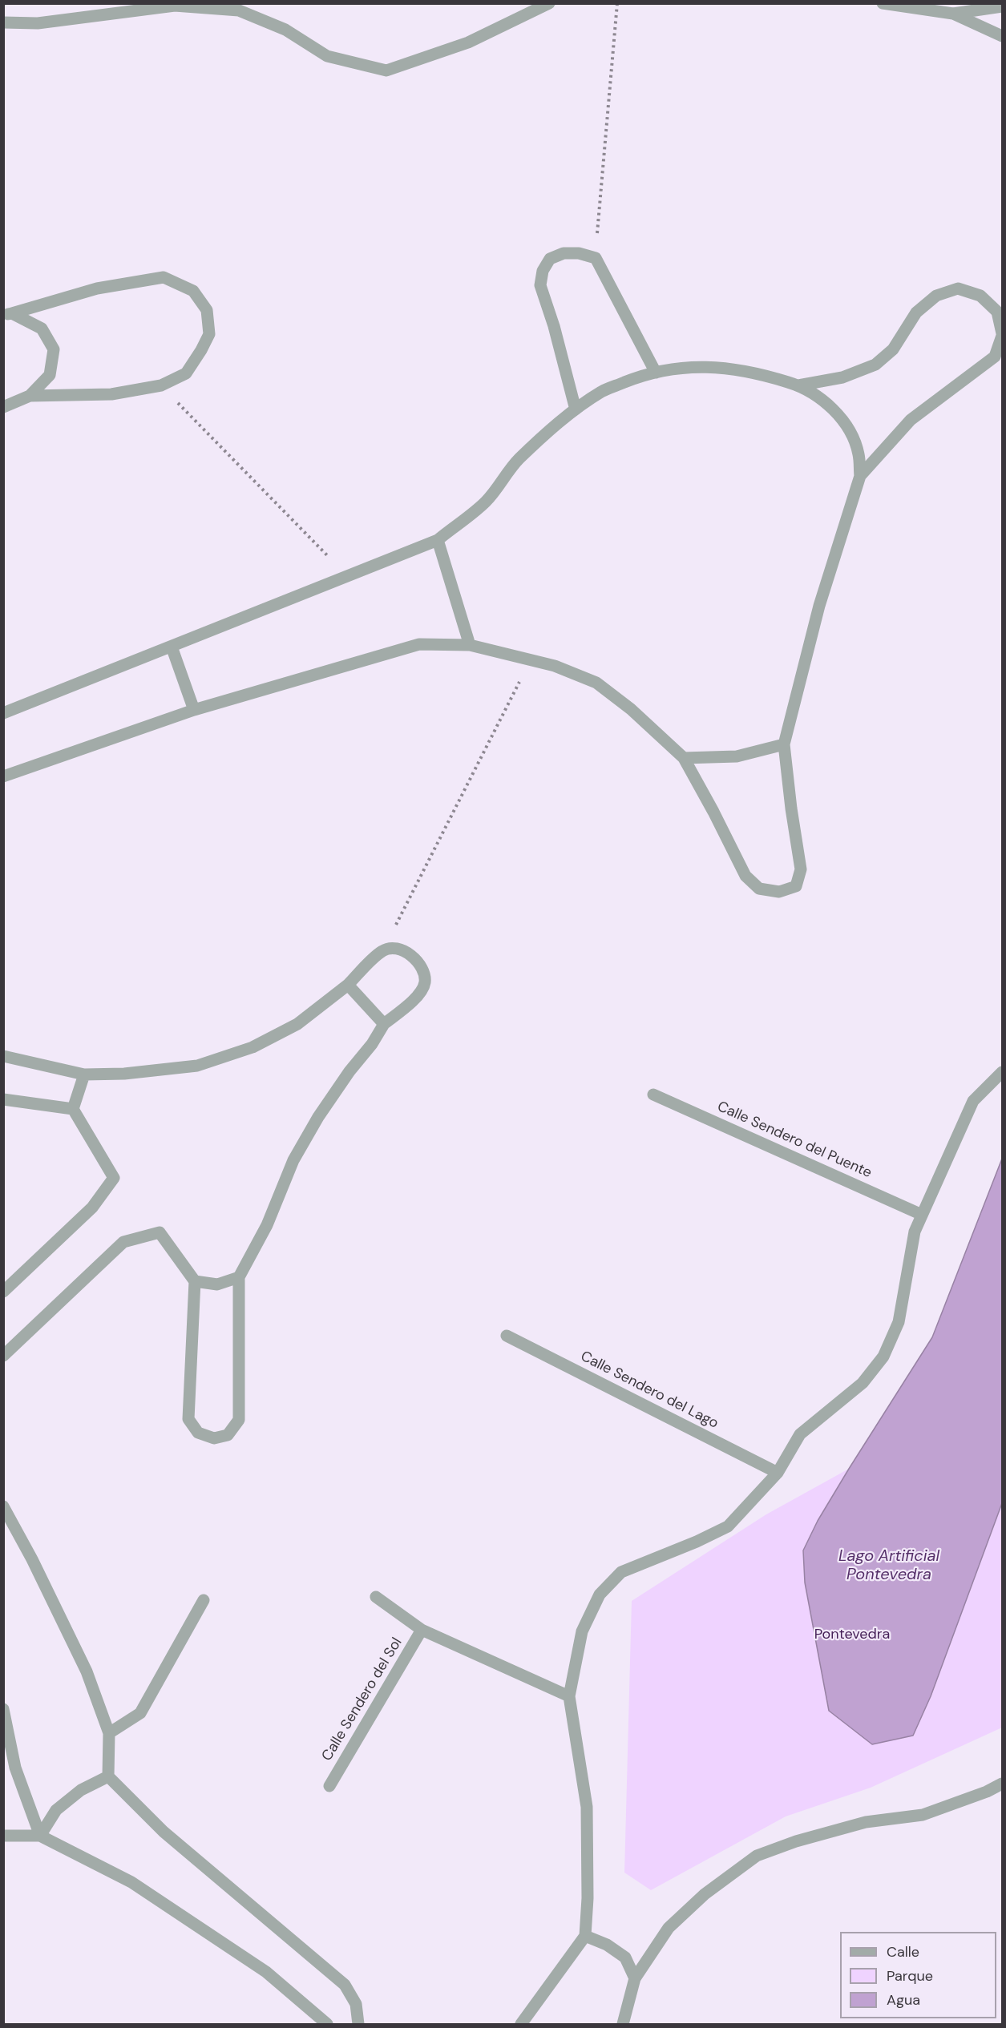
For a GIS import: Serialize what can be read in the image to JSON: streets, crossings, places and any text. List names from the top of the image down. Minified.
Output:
{"streets":{"street":["Calle Sendero del Puente","Calle Sendero del Lago","Calle Sendero del Sol"]},"water":["Lago Artificial Pontevedra"],"parks":["Pontevedra"],"legend":["Calle","Parque","Agua"]}
